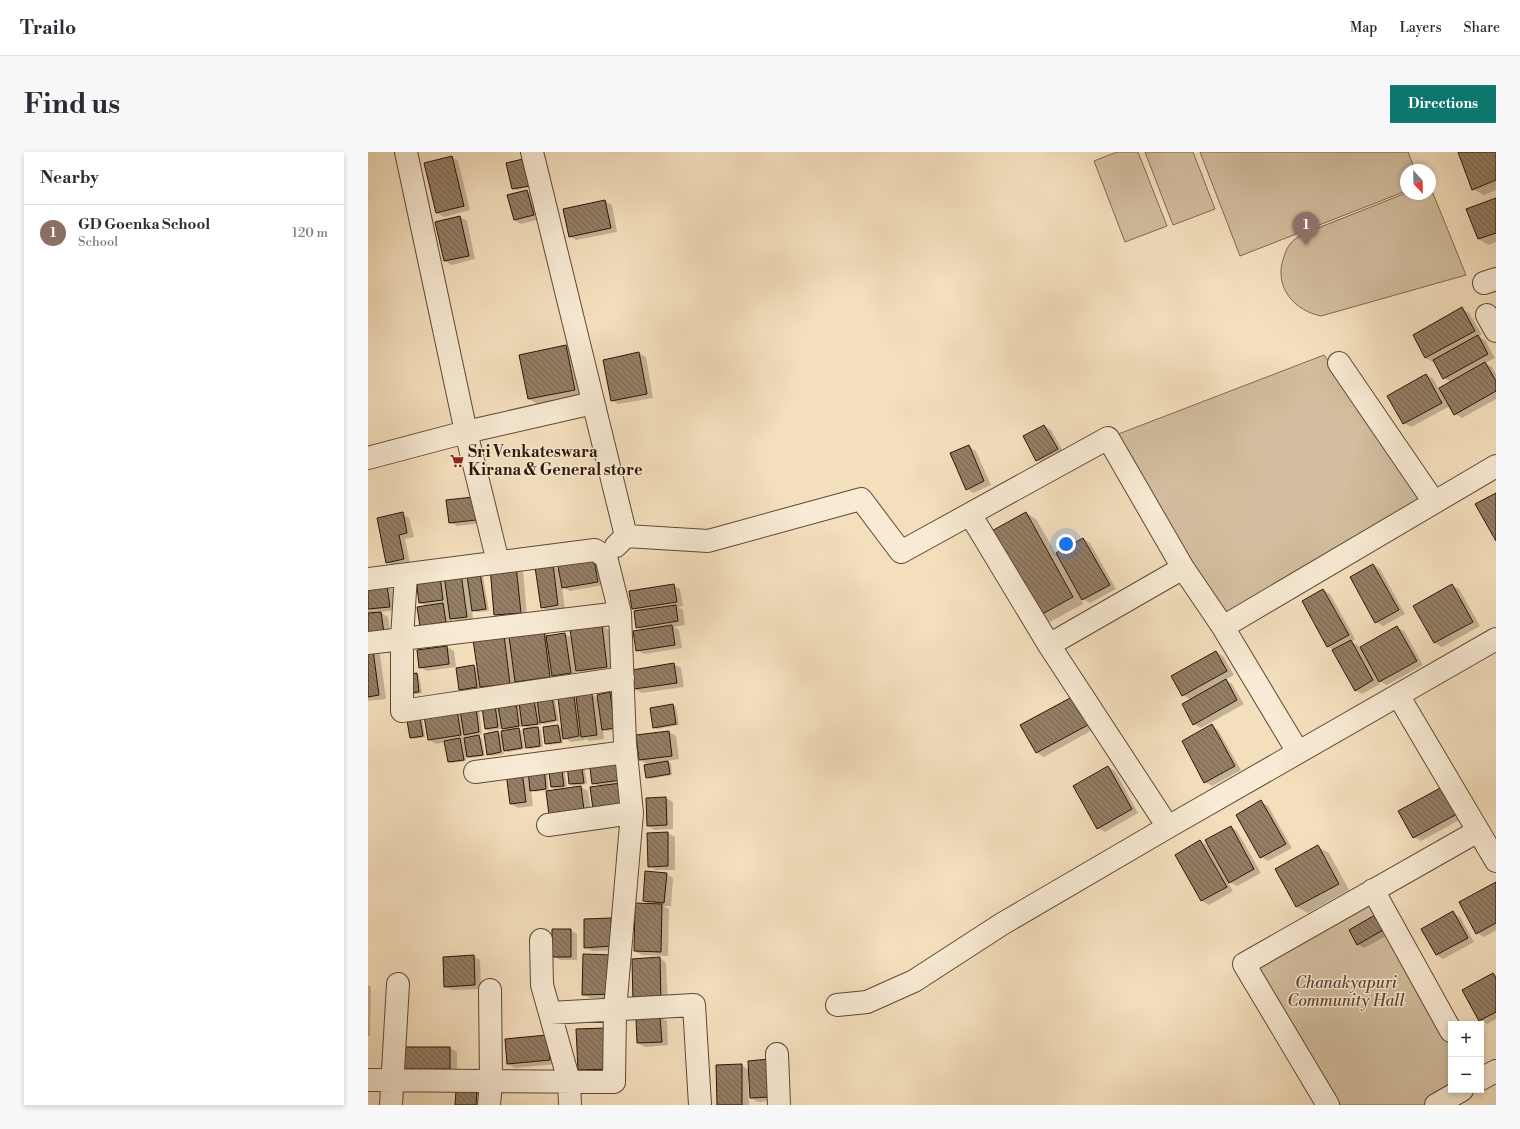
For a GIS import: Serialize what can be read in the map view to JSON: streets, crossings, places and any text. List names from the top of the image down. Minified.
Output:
{"parks":["Chanakyapuri Community Hall"],"places":{"supermarket":["Sri Venkateswara Kirana & General store"]},"north":"bottom","page":{"header":"Trailo","nav":["Map","Layers","Share"],"buttons":"Directions","title":"Find us","heading":"Nearby","list":[{"mark":"1","name":"GD Goenka School","note":"School","value":"120 m"}],"pins":"1","map_buttons":["+","−"]}}
